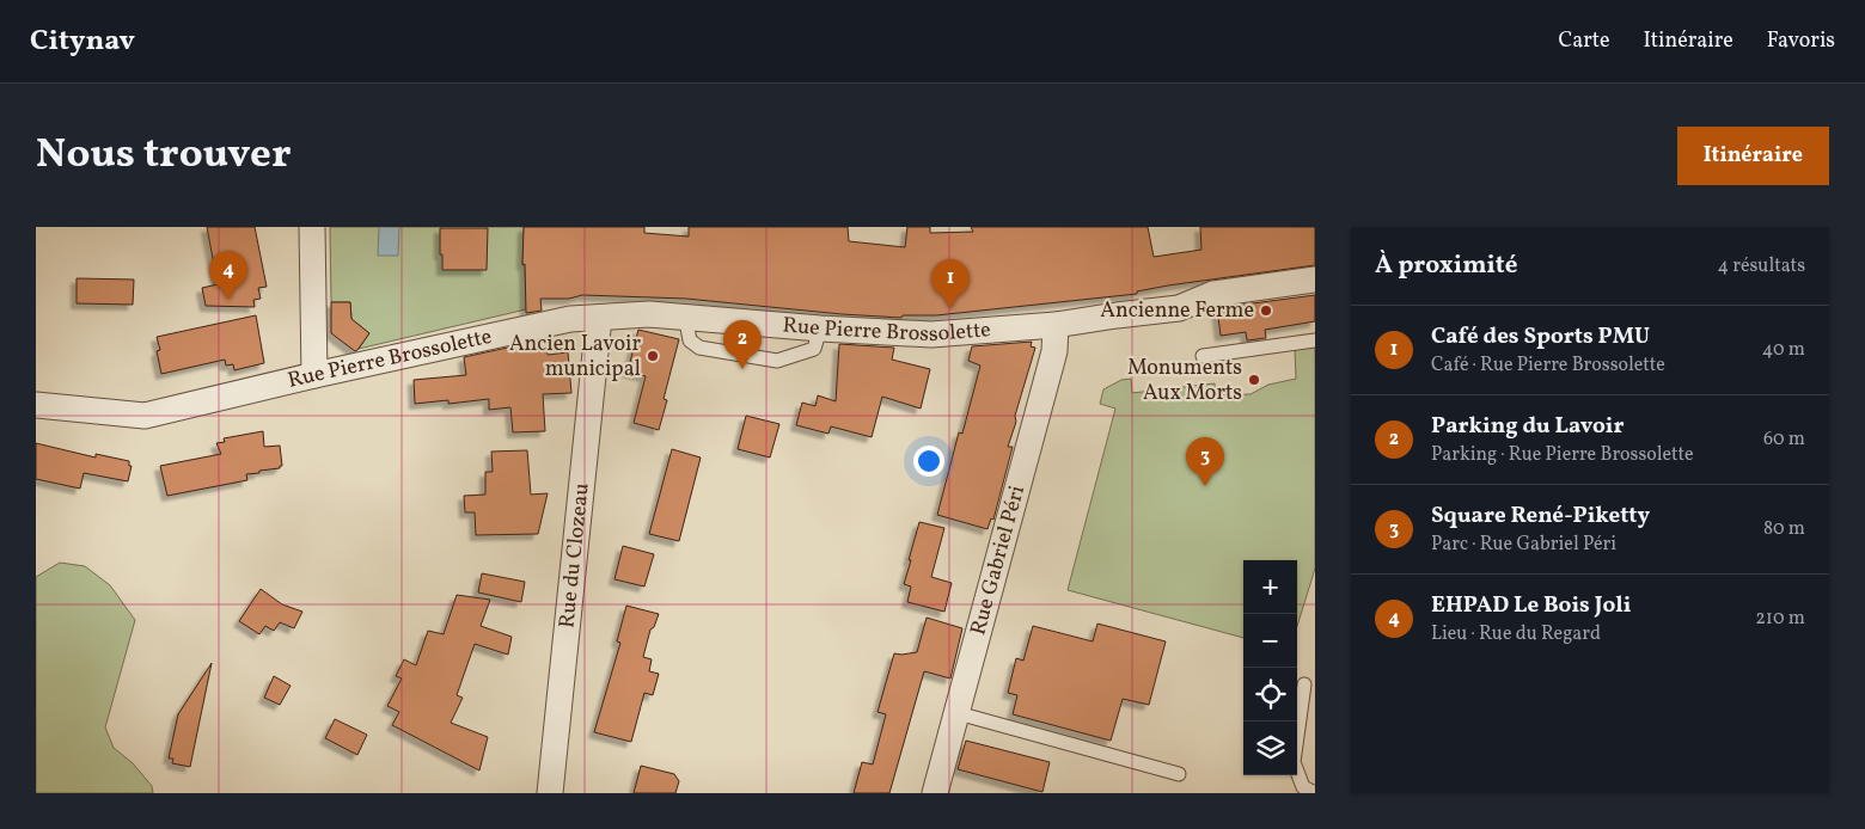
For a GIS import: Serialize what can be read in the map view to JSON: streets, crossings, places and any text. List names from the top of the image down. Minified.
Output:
{"streets":{"street":["Rue Pierre Brossolette","Rue du Clozeau","Rue Gabriel Péri"]},"crossings":[["Rue Pierre Brossolette","Rue du Clozeau"],["Rue Pierre Brossolette","Rue Gabriel Péri"]],"places":["Ancienne Ferme","Ancien Lavoir municipal","Monuments Aux Morts"],"page":{"header":"Citynav","nav":["Carte","Itinéraire","Favoris"],"title":"Nous trouver","buttons":"Itinéraire","heading":["À proximité","4 résultats"],"pins":["4","1","2","3"],"list":[{"mark":"1","name":"Café des Sports PMU","note":"Café · Rue Pierre Brossolette","value":"40 m"},{"mark":"2","name":"Parking du Lavoir","note":"Parking · Rue Pierre Brossolette","value":"60 m"},{"mark":"3","name":"Square René-Piketty","note":"Parc · Rue Gabriel Péri","value":"80 m"},{"mark":"4","name":"EHPAD Le Bois Joli","note":"Lieu · Rue du Regard","value":"210 m"}],"map_buttons":["+","−"]}}
